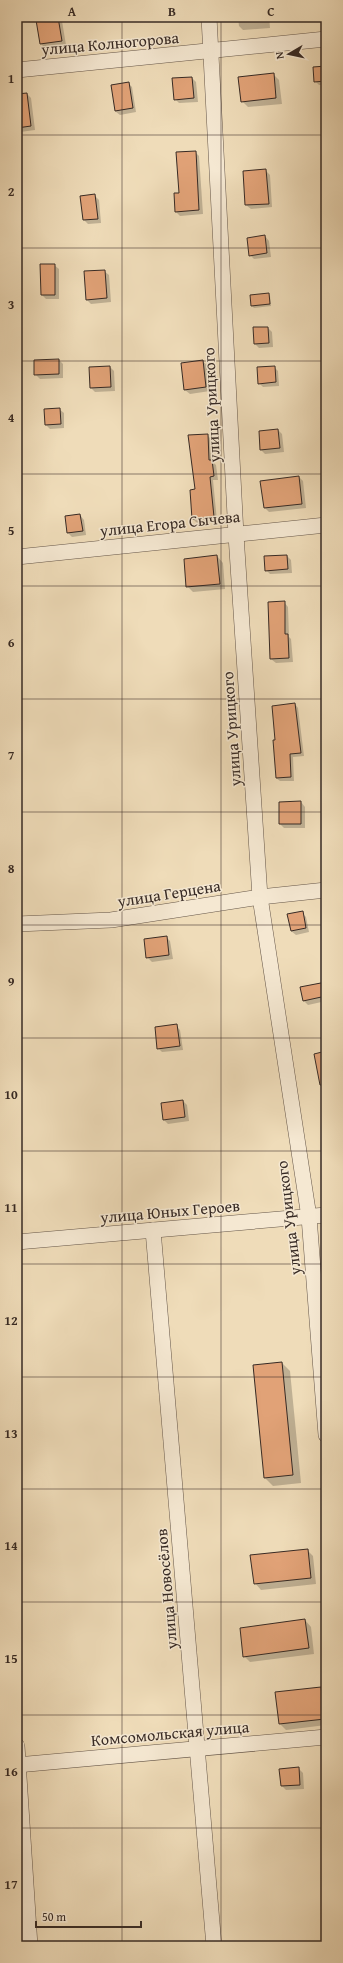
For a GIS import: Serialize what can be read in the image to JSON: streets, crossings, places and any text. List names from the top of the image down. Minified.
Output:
{"streets":{"street":["улица Колногорова","улица Урицкого","улица Егора Сычева","улица Герцена","улица Юных Героев","улица Новосёлов","Комсомольская улица"]},"crossings":[["улица Колногорова","улица Урицкого"],["улица Урицкого","улица Егора Сычева"],["улица Урицкого","улица Герцена"],["улица Урицкого","улица Юных Героев"],["улица Юных Героев","улица Новосёлов"],["улица Новосёлов","Комсомольская улица"]],"scale_bar":"50 m","north":"left","grid":{"columns":["A","B","C"],"rows":["1","2","3","4","5","6","7","8","9","10","11","12","13","14","15","16","17"]}}
